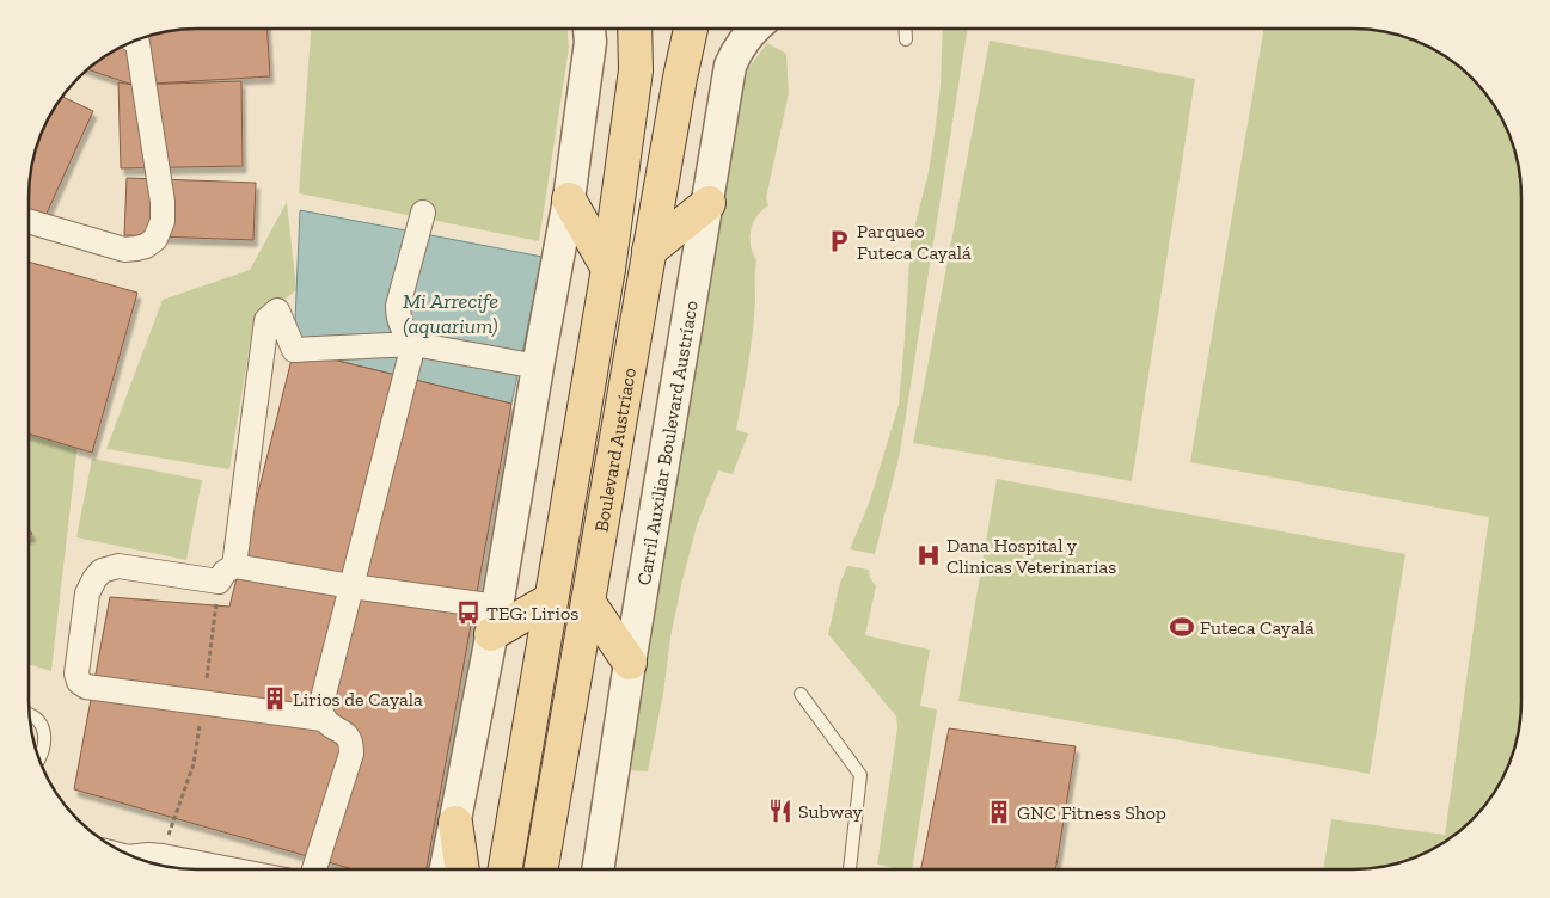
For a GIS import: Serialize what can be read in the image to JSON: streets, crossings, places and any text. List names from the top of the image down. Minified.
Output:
{"streets":{"main road":["Boulevard Austríaco"],"street":["Carril Auxiliar Boulevard Austríaco"]},"water":["Mi Arrecife (aquarium)"],"places":{"parking":["Parqueo Futeca Cayalá"],"hospital":["Dana Hospital y Clinicas Veterinarias"],"bus stop":["TEG: Lirios"],"sports":["Futeca Cayalá"],"building":["Lirios de Cayala","GNC Fitness Shop"],"restaurant":["Subway"]}}
